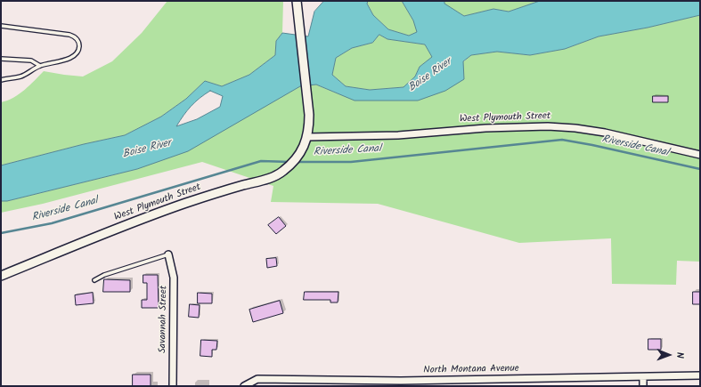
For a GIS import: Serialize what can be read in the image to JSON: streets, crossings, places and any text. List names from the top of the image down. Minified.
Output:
{"streets":{"street":["West Plymouth Street","Savannah Street","North Montana Avenue"]},"water":["Boise River","Riverside Canal"],"north":"right"}
